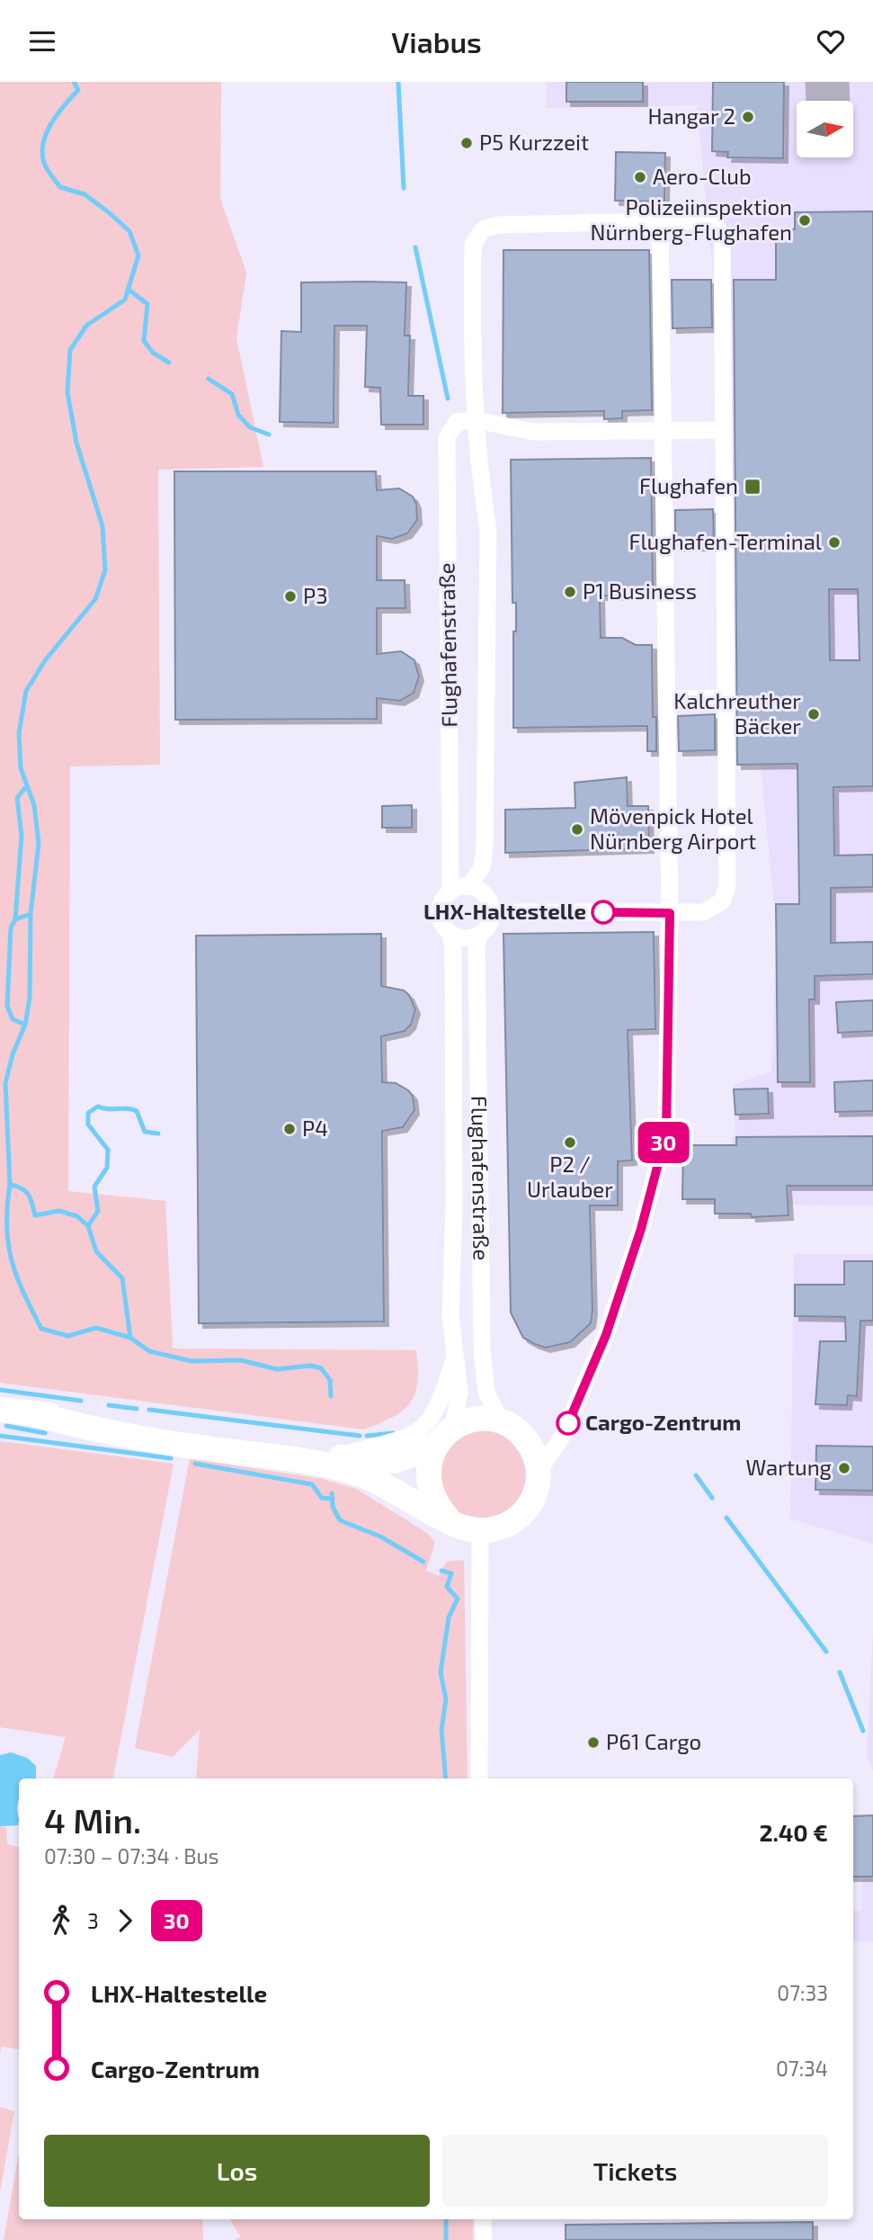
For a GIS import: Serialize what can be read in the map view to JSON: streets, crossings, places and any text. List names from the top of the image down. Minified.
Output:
{"streets":{"main road":["Flughafenstraße"]},"places":{"other":["Hangar 2","P5 Kurzzeit","Aero-Club","Polizeiinspektion Nürnberg-Flughafen","Flughafen-Terminal","P1 Business","P3","Kalchreuther Bäcker","Mövenpick Hotel Nürnberg Airport","LHX-Haltestelle","P4","P2 / Urlauber","Cargo-Zentrum","Wartung","P61 Cargo"],"transit":["Flughafen"]},"lines":["bus line 30"],"north":"right","page":{"header":"Viabus","on_map":"30","heading":["4 Min.","07:30 – 07:34 · Bus","2.40 €"],"legs":["3","30"],"list":[{"name":"LHX-Haltestelle","value":"07:33"},{"name":"Cargo-Zentrum","value":"07:34"}],"buttons":["Los","Tickets"]}}
